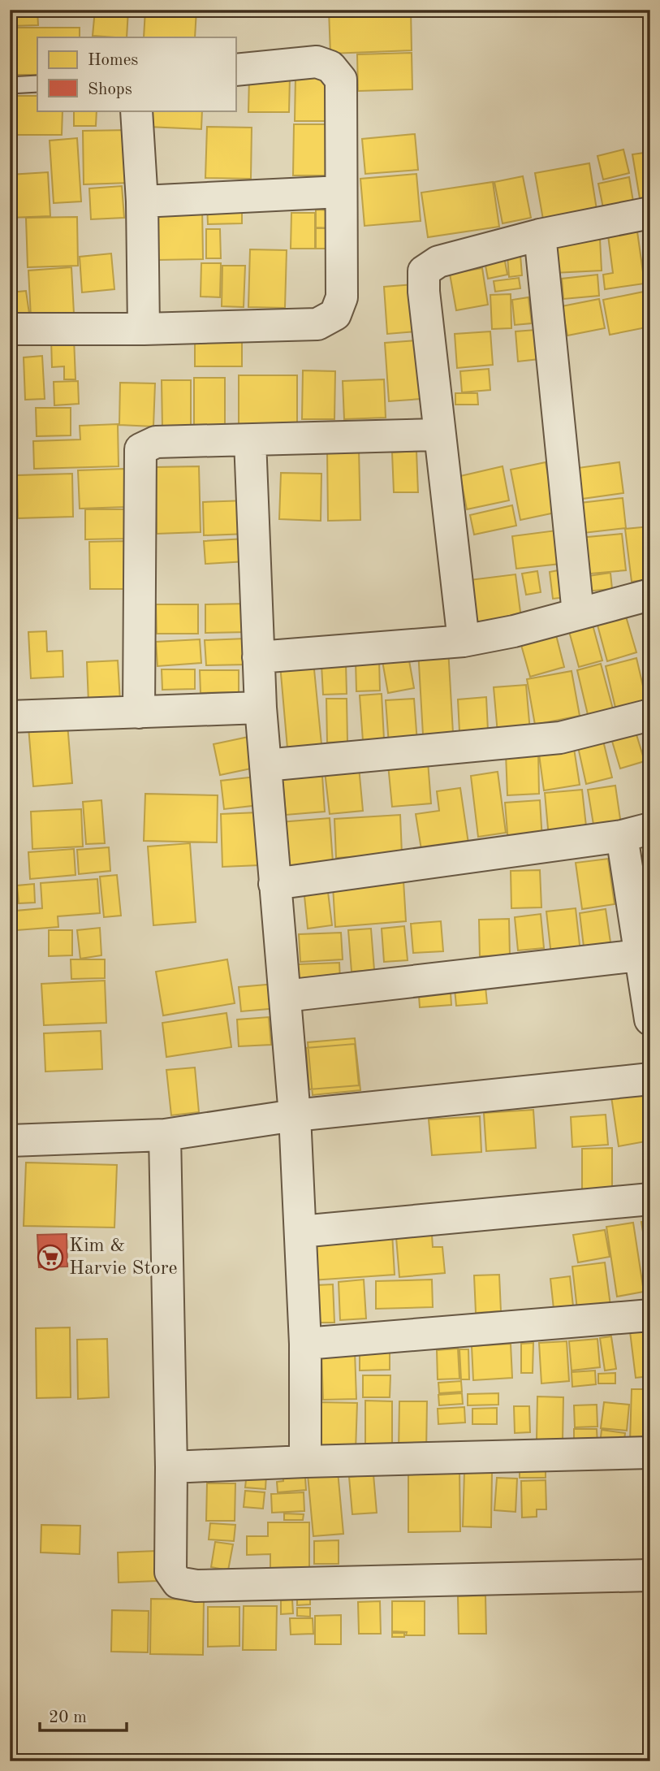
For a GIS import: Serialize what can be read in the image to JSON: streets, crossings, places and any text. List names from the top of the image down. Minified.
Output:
{"places":{"supermarket":["Kim & Harvie Store"]},"legend":["Homes","Shops"],"scale_bar":"20 m"}
